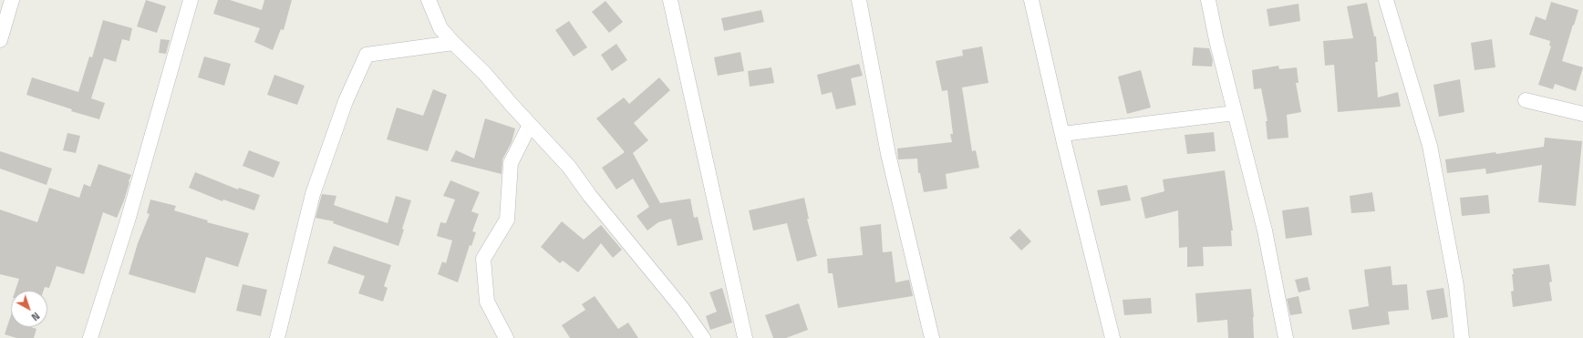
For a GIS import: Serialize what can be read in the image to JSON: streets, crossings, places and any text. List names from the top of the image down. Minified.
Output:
{"north":"bottom right"}
